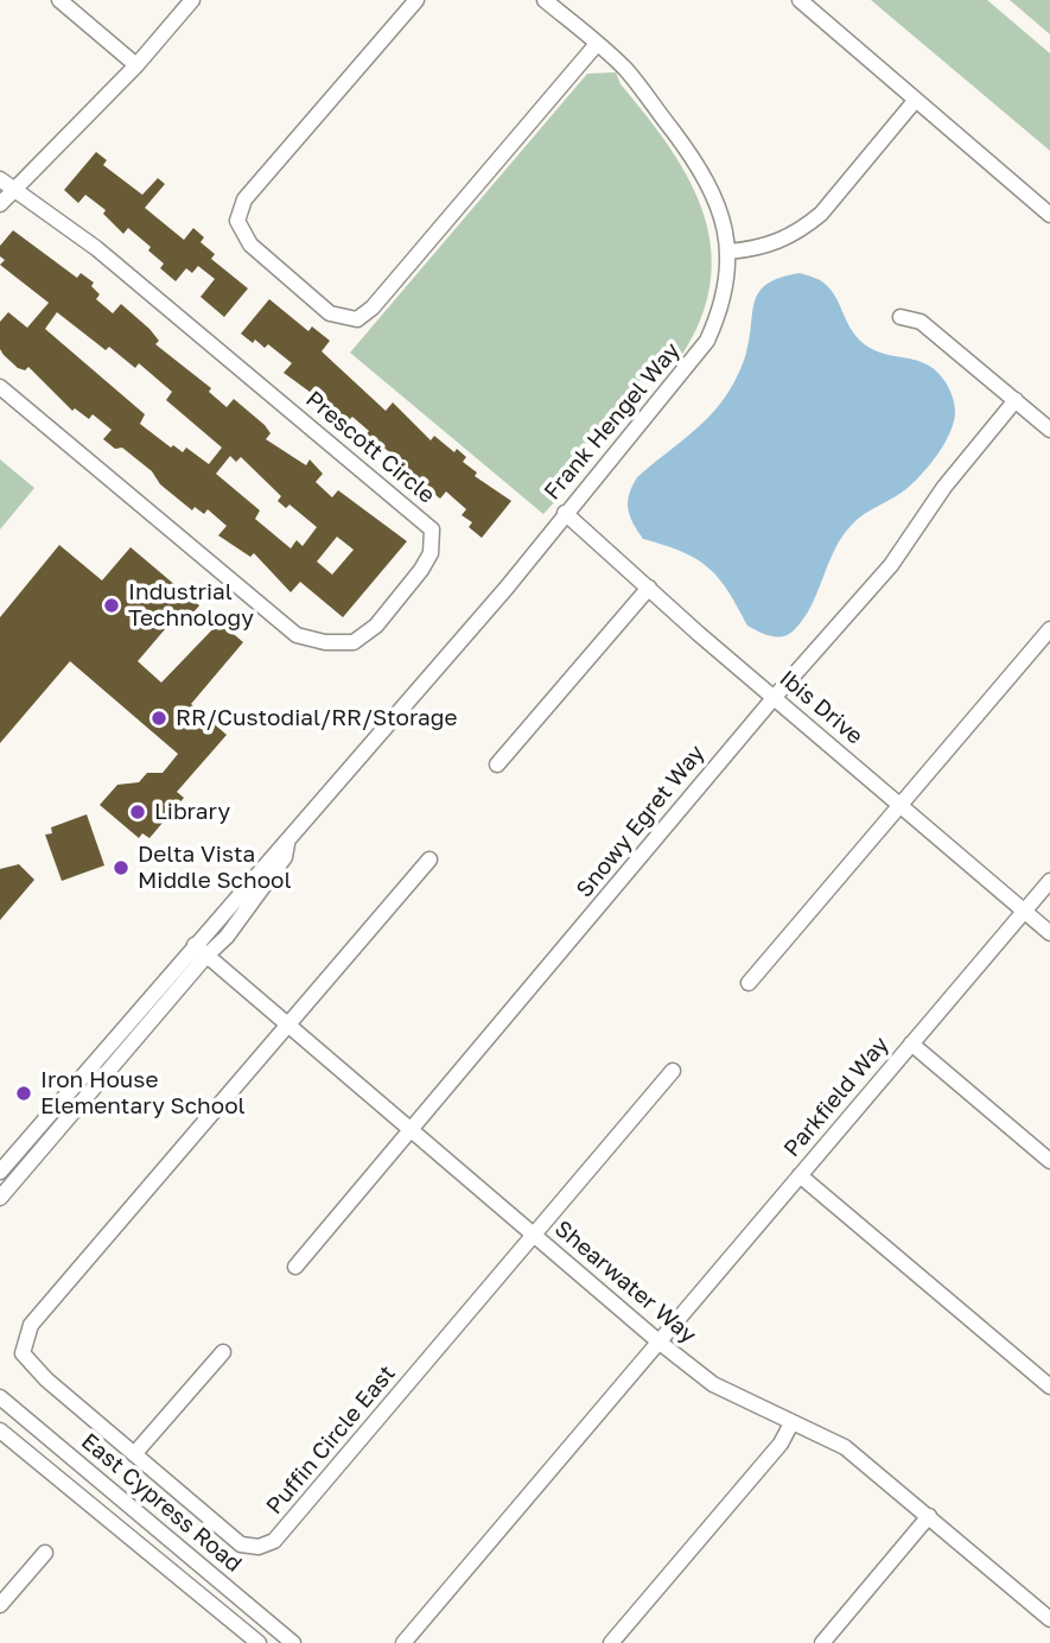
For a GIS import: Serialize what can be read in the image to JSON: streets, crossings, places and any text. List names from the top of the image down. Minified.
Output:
{"streets":{"street":["Frank Hengel Way","Prescott Circle","Ibis Drive","Snowy Egret Way","Parkfield Way","Shearwater Way","Puffin Circle East","East Cypress Road"]},"crossings":[["Frank Hengel Way","Ibis Drive"],["Frank Hengel Way","Shearwater Way"],["Ibis Drive","Snowy Egret Way"],["Ibis Drive","Parkfield Way"],["Snowy Egret Way","Shearwater Way"],["Parkfield Way","Shearwater Way"],["Shearwater Way","Puffin Circle East"]],"places":["Industrial Technology","RR/Custodial/RR/Storage","Library","Delta Vista Middle School","Iron House Elementary School"]}
